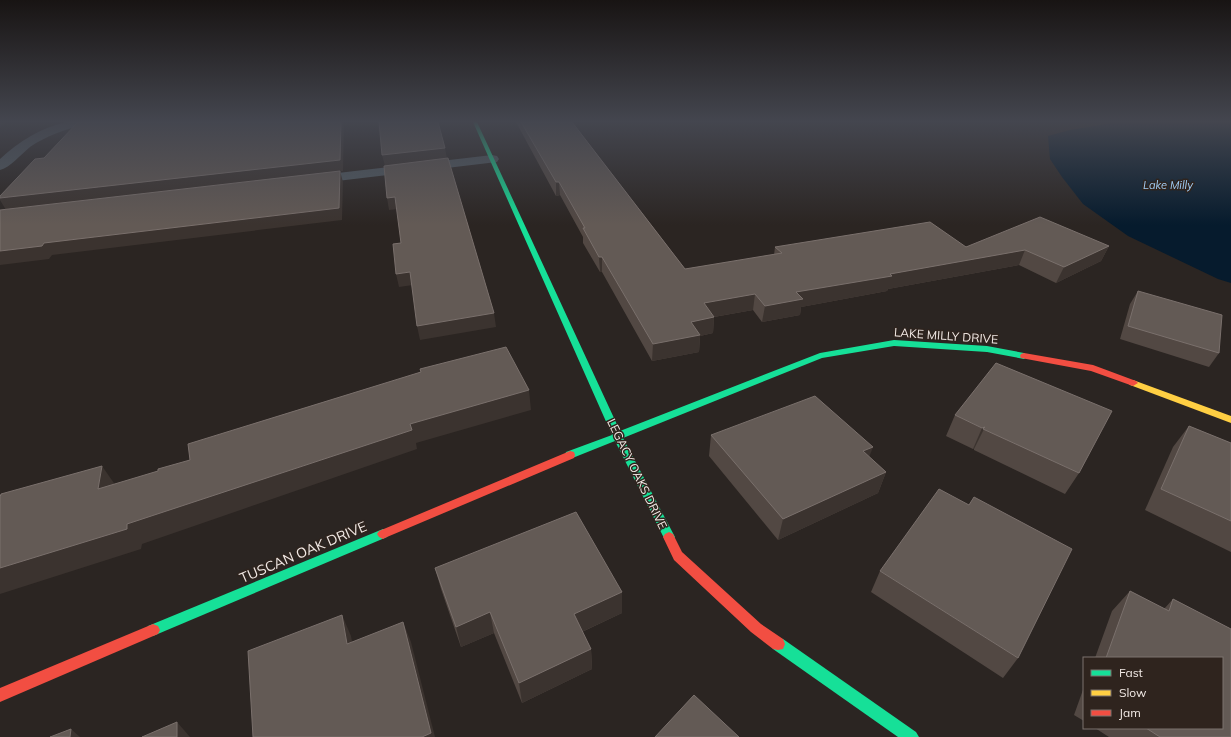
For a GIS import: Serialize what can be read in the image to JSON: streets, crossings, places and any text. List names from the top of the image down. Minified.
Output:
{"streets":{"street":["LAKE MILLY DRIVE","LEGACY OAKS DRIVE","TUSCAN OAK DRIVE"]},"crossings":[["LAKE MILLY DRIVE","LEGACY OAKS DRIVE"],["LAKE MILLY DRIVE","TUSCAN OAK DRIVE"],["LEGACY OAKS DRIVE","TUSCAN OAK DRIVE"]],"water":["Lake Milly"],"legend":["Fast","Slow","Jam"]}
